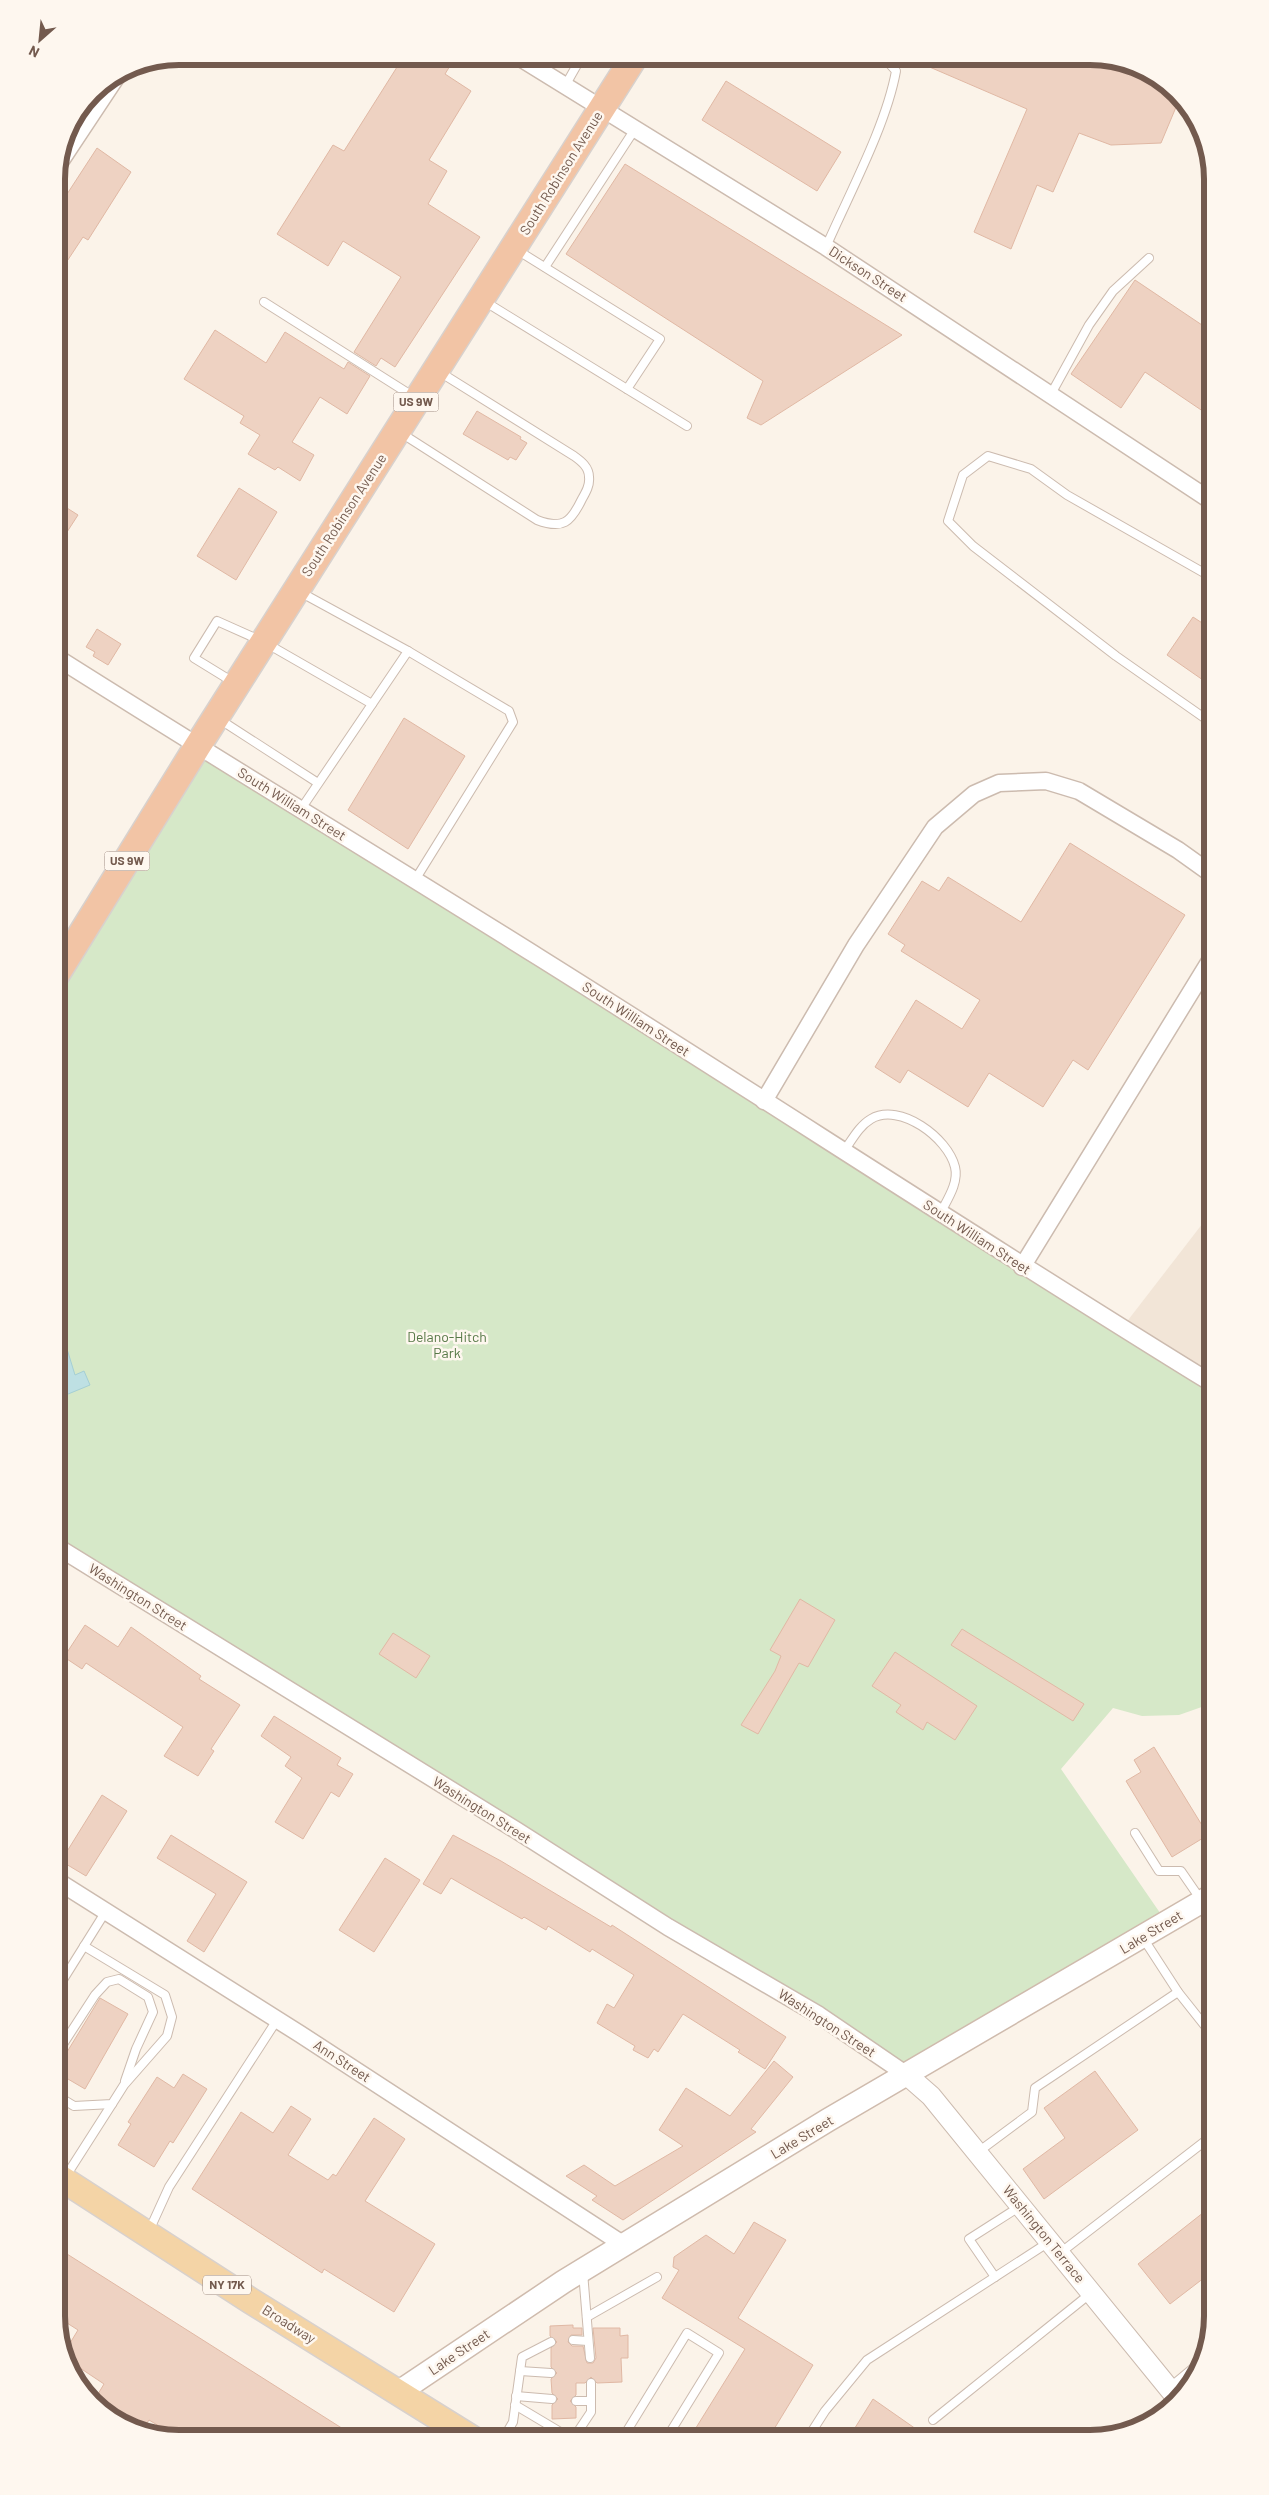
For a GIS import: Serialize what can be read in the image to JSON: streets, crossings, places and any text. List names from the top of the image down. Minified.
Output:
{"streets":{"highway":["South Robinson Avenue","US 9W"],"main road":["Lake Street","NY 17K","Broadway"],"street":["Dickson Street","South William Street","Washington Street","Ann Street","Washington Terrace"]},"crossings":[["South Robinson Avenue","Dickson Street"],["South Robinson Avenue","South William Street"],["Washington Street","Lake Street"],["Washington Street","Washington Terrace"],["Lake Street","Ann Street"],["Lake Street","Washington Terrace"],["Lake Street","Broadway"]],"parks":["Delano-Hitch Park"],"north":"bottom left"}
